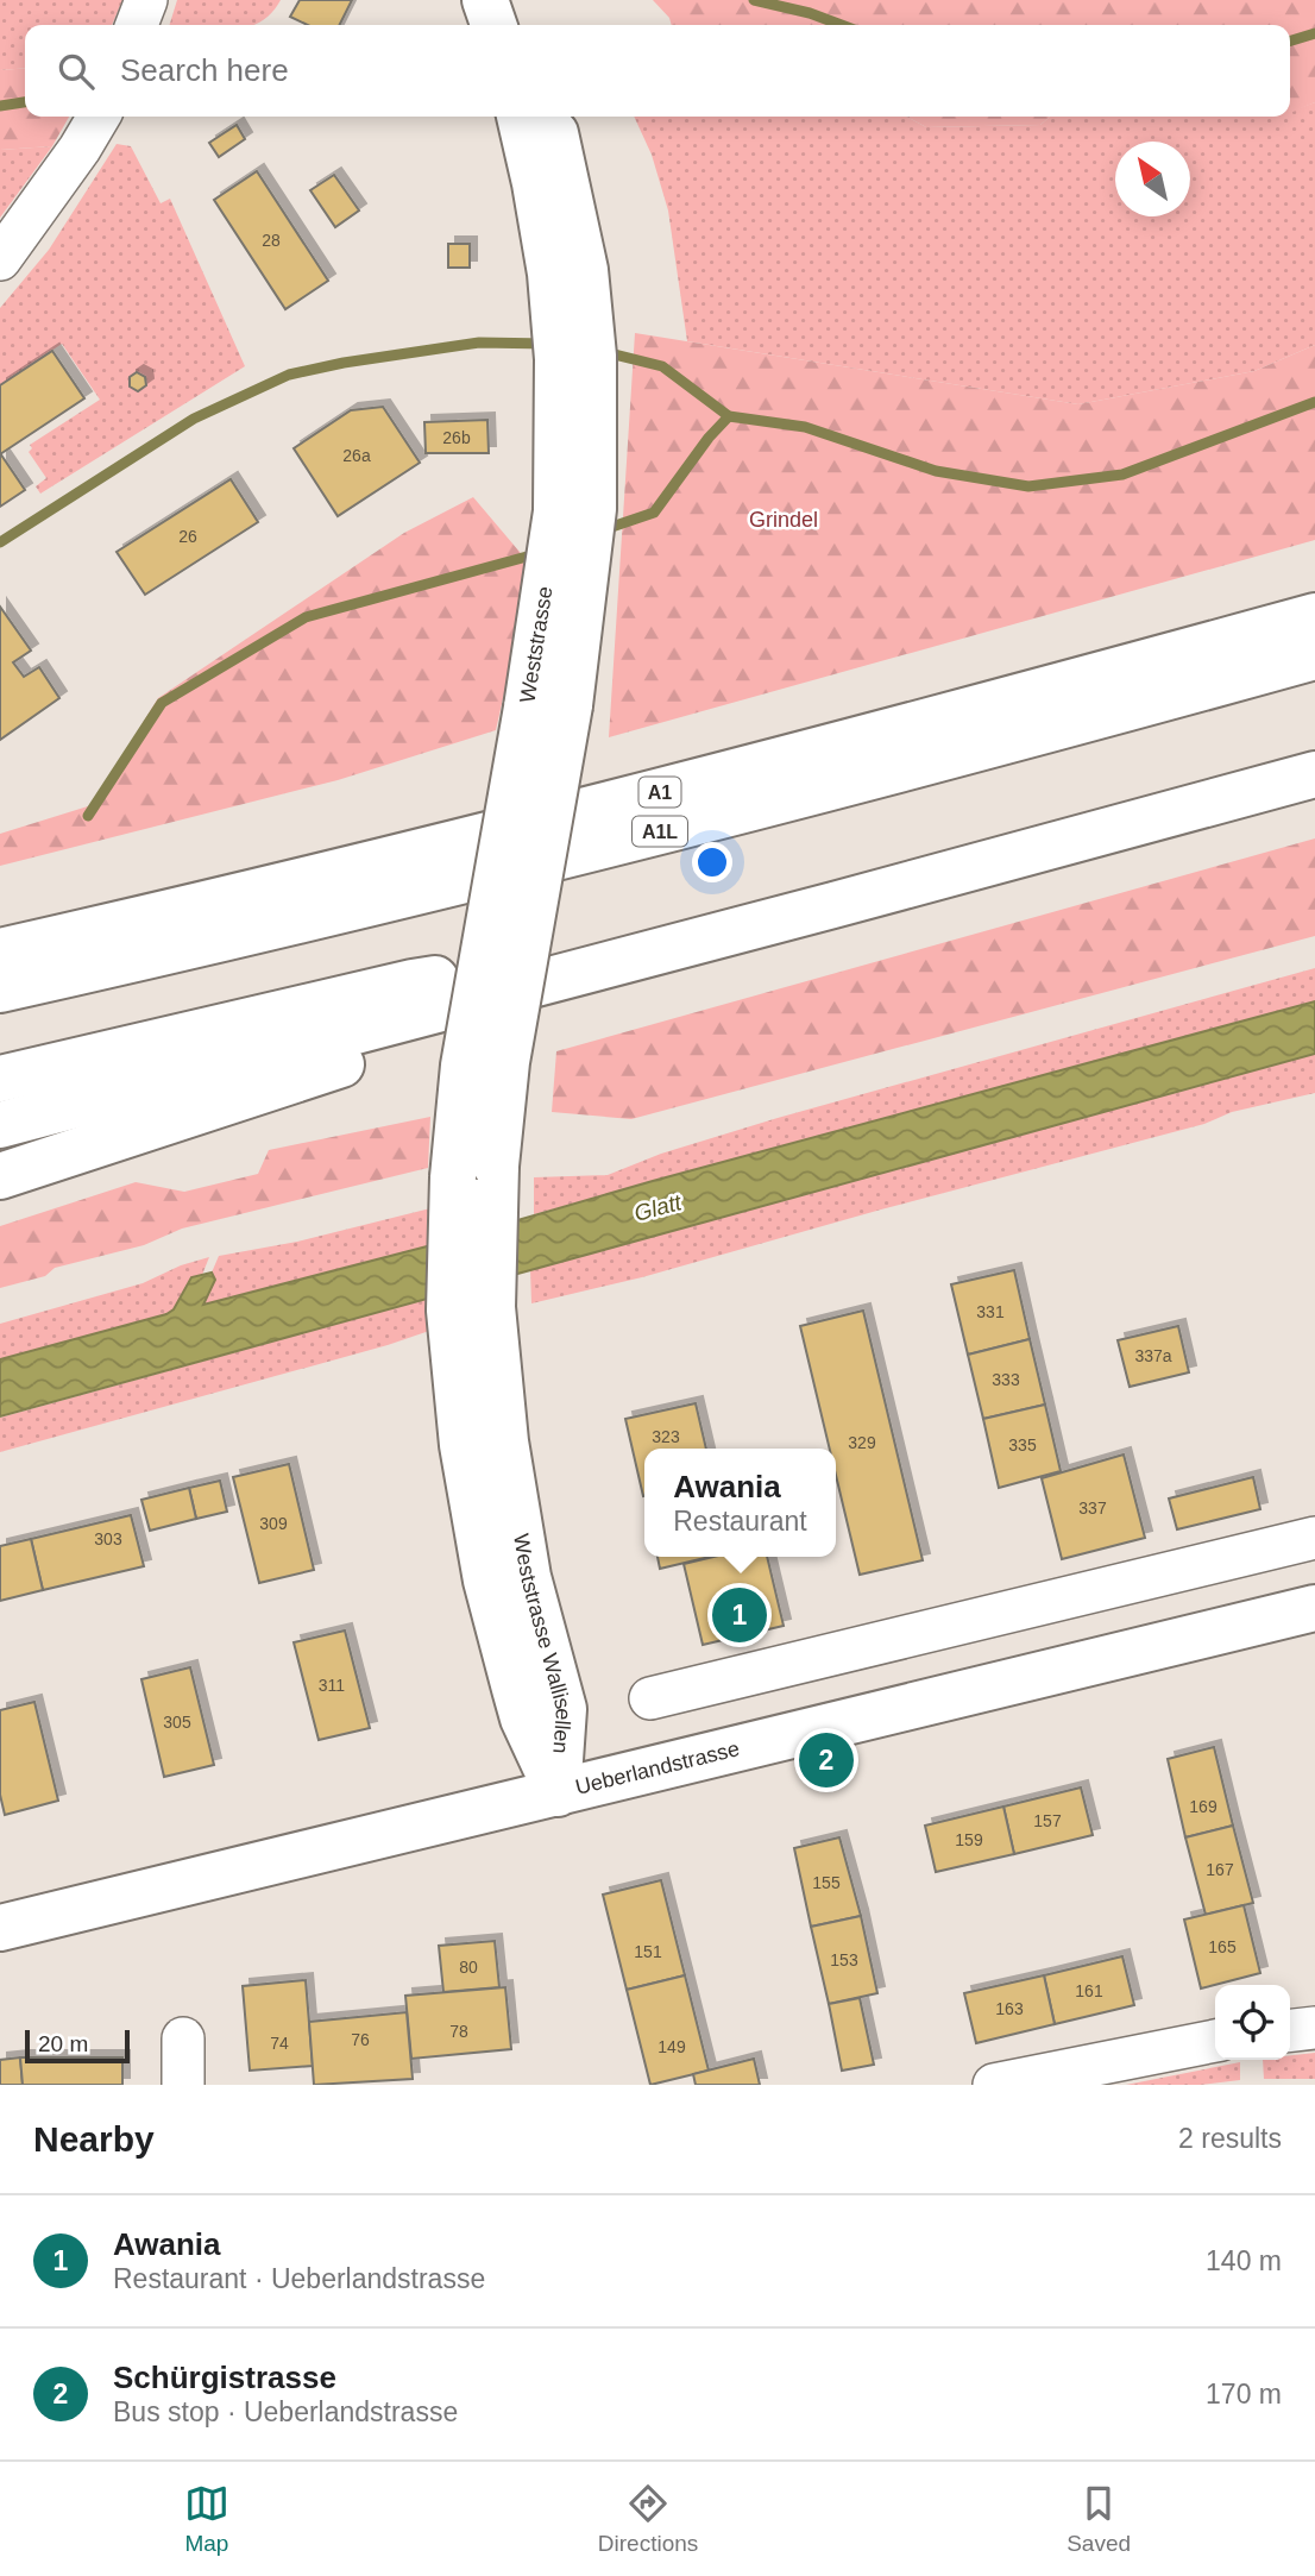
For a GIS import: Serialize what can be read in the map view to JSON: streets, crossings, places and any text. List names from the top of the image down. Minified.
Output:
{"streets":{"main road":["Weststrasse","A1","A1L","Weststrasse Wallisellen","Ueberlandstrasse"]},"crossings":[["Weststrasse","Weststrasse Wallisellen"],["Weststrasse Wallisellen","Ueberlandstrasse"]],"water":["Glatt"],"parks":["Grindel"],"house_numbers":["28","26b","26a","26","331","337a","333","323","329","335","337","309","303","311","305","169","157","159","167","155","165","151","153","80","161","163","78","76","74","149"],"scale_bar":"20 m","north":"top left","page":{"search":"Search here","popup":["Awania","Restaurant"],"pins":["1","2"],"scale":"20 m","heading":["Nearby","2 results"],"list":[{"mark":"1","name":"Awania","note":"Restaurant · Ueberlandstrasse","value":"140 m"},{"mark":"2","name":"Schürgistrasse","note":"Bus stop · Ueberlandstrasse","value":"170 m"}],"nav":["Map","Directions","Saved"]}}
